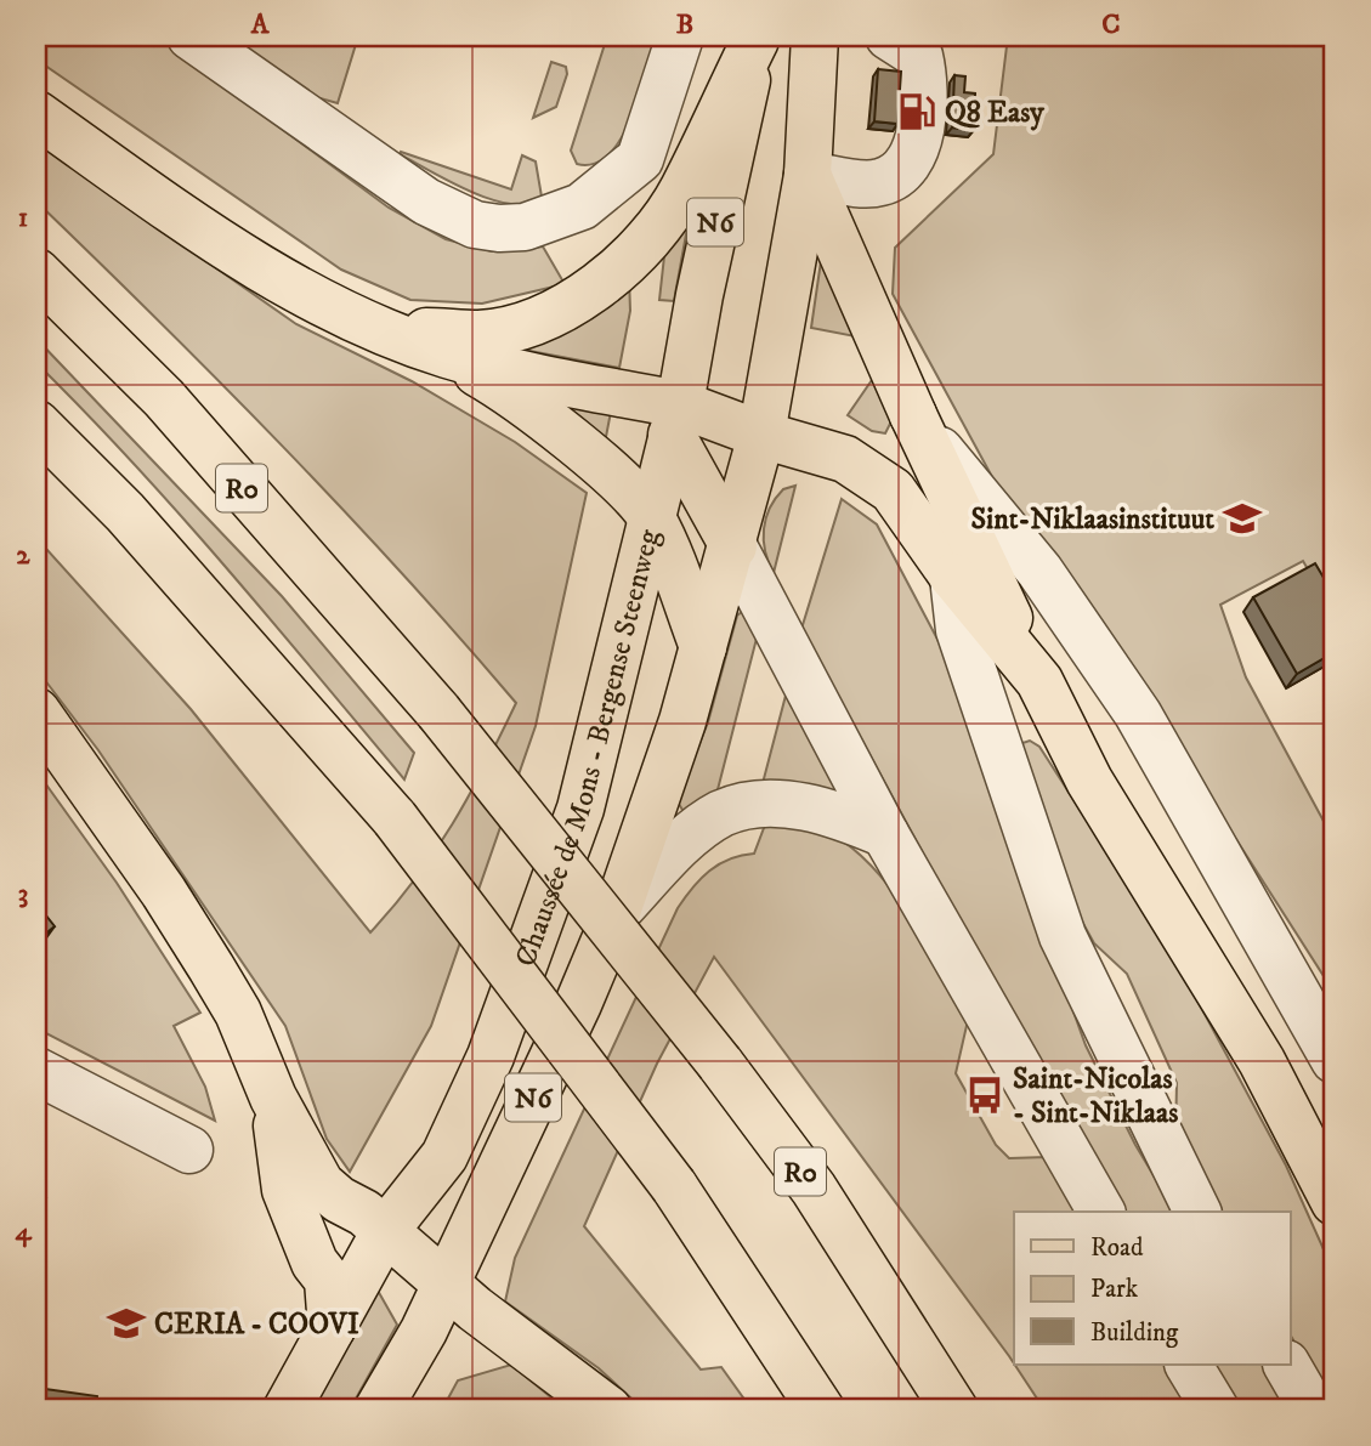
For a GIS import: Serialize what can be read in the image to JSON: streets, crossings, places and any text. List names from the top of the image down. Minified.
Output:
{"streets":{"main road":["N6","R0","Chaussée de Mons - Bergense Steenweg"]},"places":{"fuel station":["Q8 Easy"],"school or university":["Sint-Niklaasinstituut","CERIA - COOVI"],"bus stop":["Saint-Nicolas - Sint-Niklaas"]},"legend":["Road","Park","Building"],"grid":{"columns":["A","B","C"],"rows":["1","2","3","4"]}}
